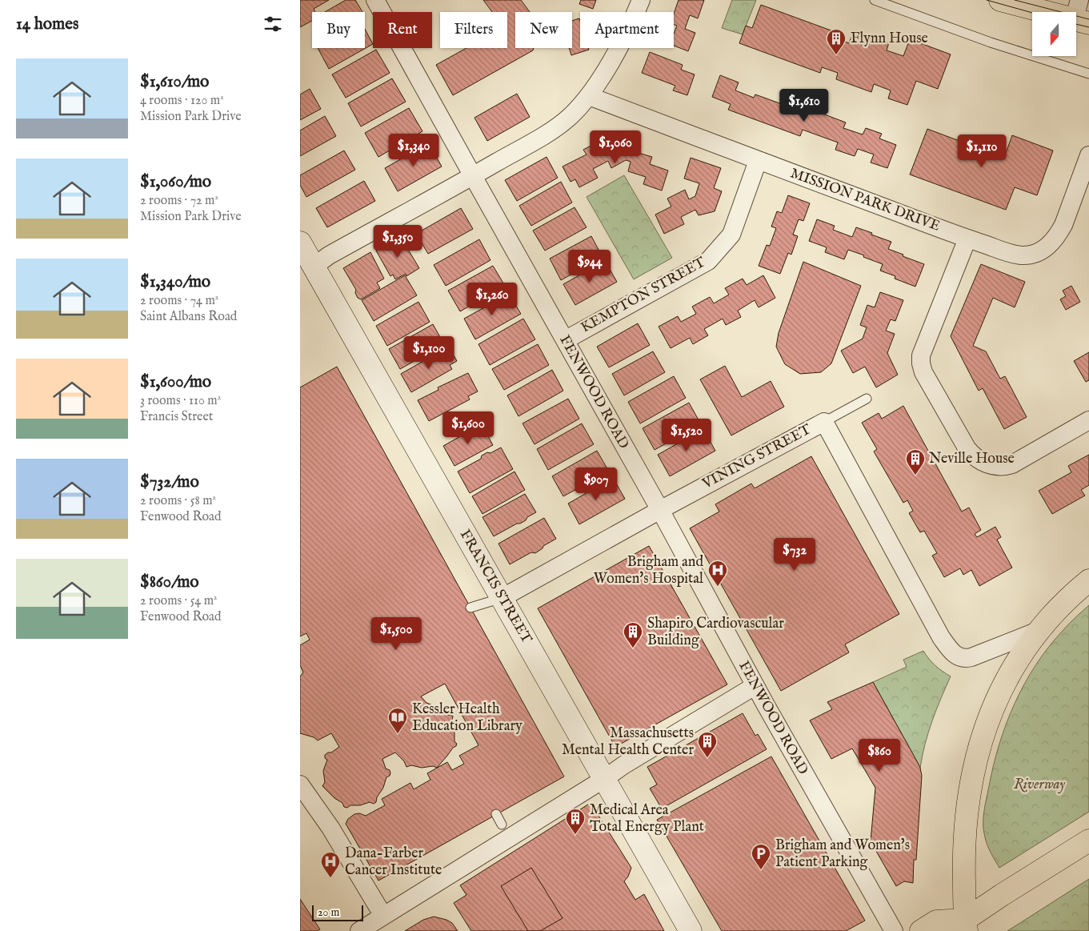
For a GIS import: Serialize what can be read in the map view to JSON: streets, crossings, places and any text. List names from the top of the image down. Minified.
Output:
{"streets":{"main road":["FRANCIS STREET"],"street":["MISSION PARK DRIVE","KEMPTON STREET","FENWOOD ROAD","VINING STREET"]},"crossings":[["MISSION PARK DRIVE","KEMPTON STREET"],["KEMPTON STREET","FENWOOD ROAD"],["FENWOOD ROAD","VINING STREET"],["VINING STREET","FRANCIS STREET"]],"parks":["Riverway"],"places":{"building":["Flynn House","Neville House","Shapiro Cardiovascular Building","Massachusetts Mental Health Center","Medical Area Total Energy Plant"],"hospital":["Brigham and Women's Hospital","Dana-Farber Cancer Institute"],"library":["Kessler Health Education Library"],"parking":["Brigham and Women's Patient Parking"]},"scale_bar":"20 m","north":"bottom","page":{"heading":"14 homes","chip":["Buy","Rent","Filters","New","Apartment"],"list":[{"name":"$1,610/mo","note":"4 rooms · 120 m² · Mission Park Drive"},{"name":"$1,060/mo","note":"2 rooms · 72 m² · Mission Park Drive"},{"name":"$1,340/mo","note":"2 rooms · 74 m² · Saint Albans Road"},{"name":"$1,600/mo","note":"3 rooms · 110 m² · Francis Street"},{"name":"$732/mo","note":"2 rooms · 58 m² · Fenwood Road"},{"name":"$860/mo","note":"2 rooms · 54 m² · Fenwood Road"}],"price":["$1,610","$1,060","$1,340","$1,110","$1,350","$944","$1,260","$1,100","$1,600","$1,520","$907","$732","$1,500","$860"],"scale":"20 m"}}
